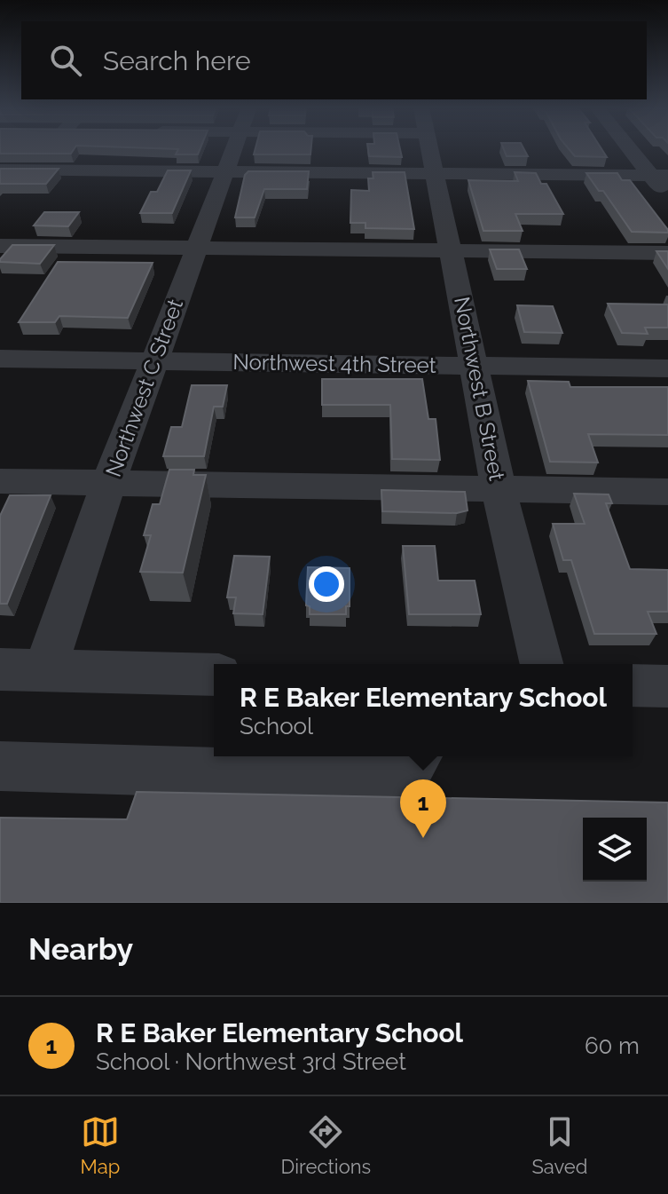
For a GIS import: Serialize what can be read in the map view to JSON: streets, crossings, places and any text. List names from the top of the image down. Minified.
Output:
{"streets":{"street":["Northwest 4th Street","Northwest C Street","Northwest B Street"]},"crossings":[["Northwest 4th Street","Northwest C Street"],["Northwest 4th Street","Northwest B Street"]],"page":{"search":"Search here","popup":["R E Baker Elementary School","School"],"pins":"1","heading":"Nearby","list":[{"mark":"1","name":"R E Baker Elementary School","note":"School · Northwest 3rd Street","value":"60 m"}],"nav":["Map","Directions","Saved"]}}
